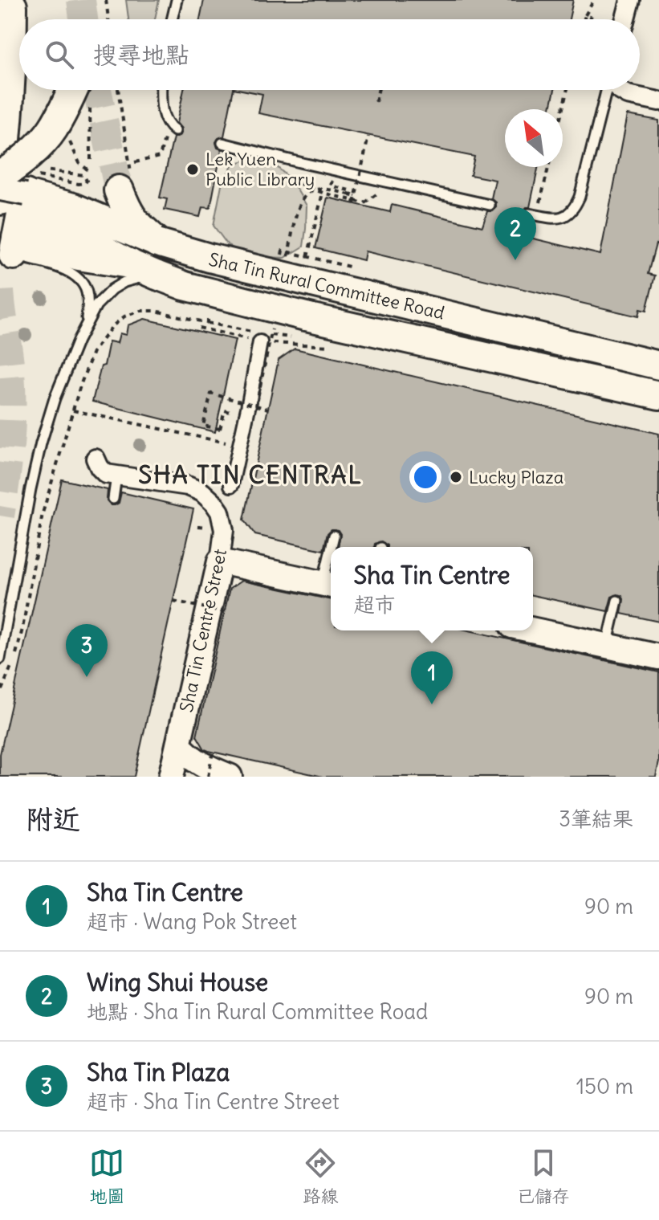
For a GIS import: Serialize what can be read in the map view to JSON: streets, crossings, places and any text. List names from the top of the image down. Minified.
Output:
{"streets":{"main road":["Sha Tin Rural Committee Road","Sha Tin Centre Street"]},"districts":["SHA TIN CENTRAL"],"places":["Lek Yuen Public Library","Lucky Plaza"],"north":"top left","page":{"search":"搜尋地點","pins":["2","3","1"],"popup":["Sha Tin Centre","超市"],"heading":["附近","3筆結果"],"list":[{"mark":"1","name":"Sha Tin Centre","note":"超市 · Wang Pok Street","value":"90 m"},{"mark":"2","name":"Wing Shui House","note":"地點 · Sha Tin Rural Committee Road","value":"90 m"},{"mark":"3","name":"Sha Tin Plaza","note":"超市 · Sha Tin Centre Street","value":"150 m"}],"nav":["地圖","路線","已儲存"]}}
